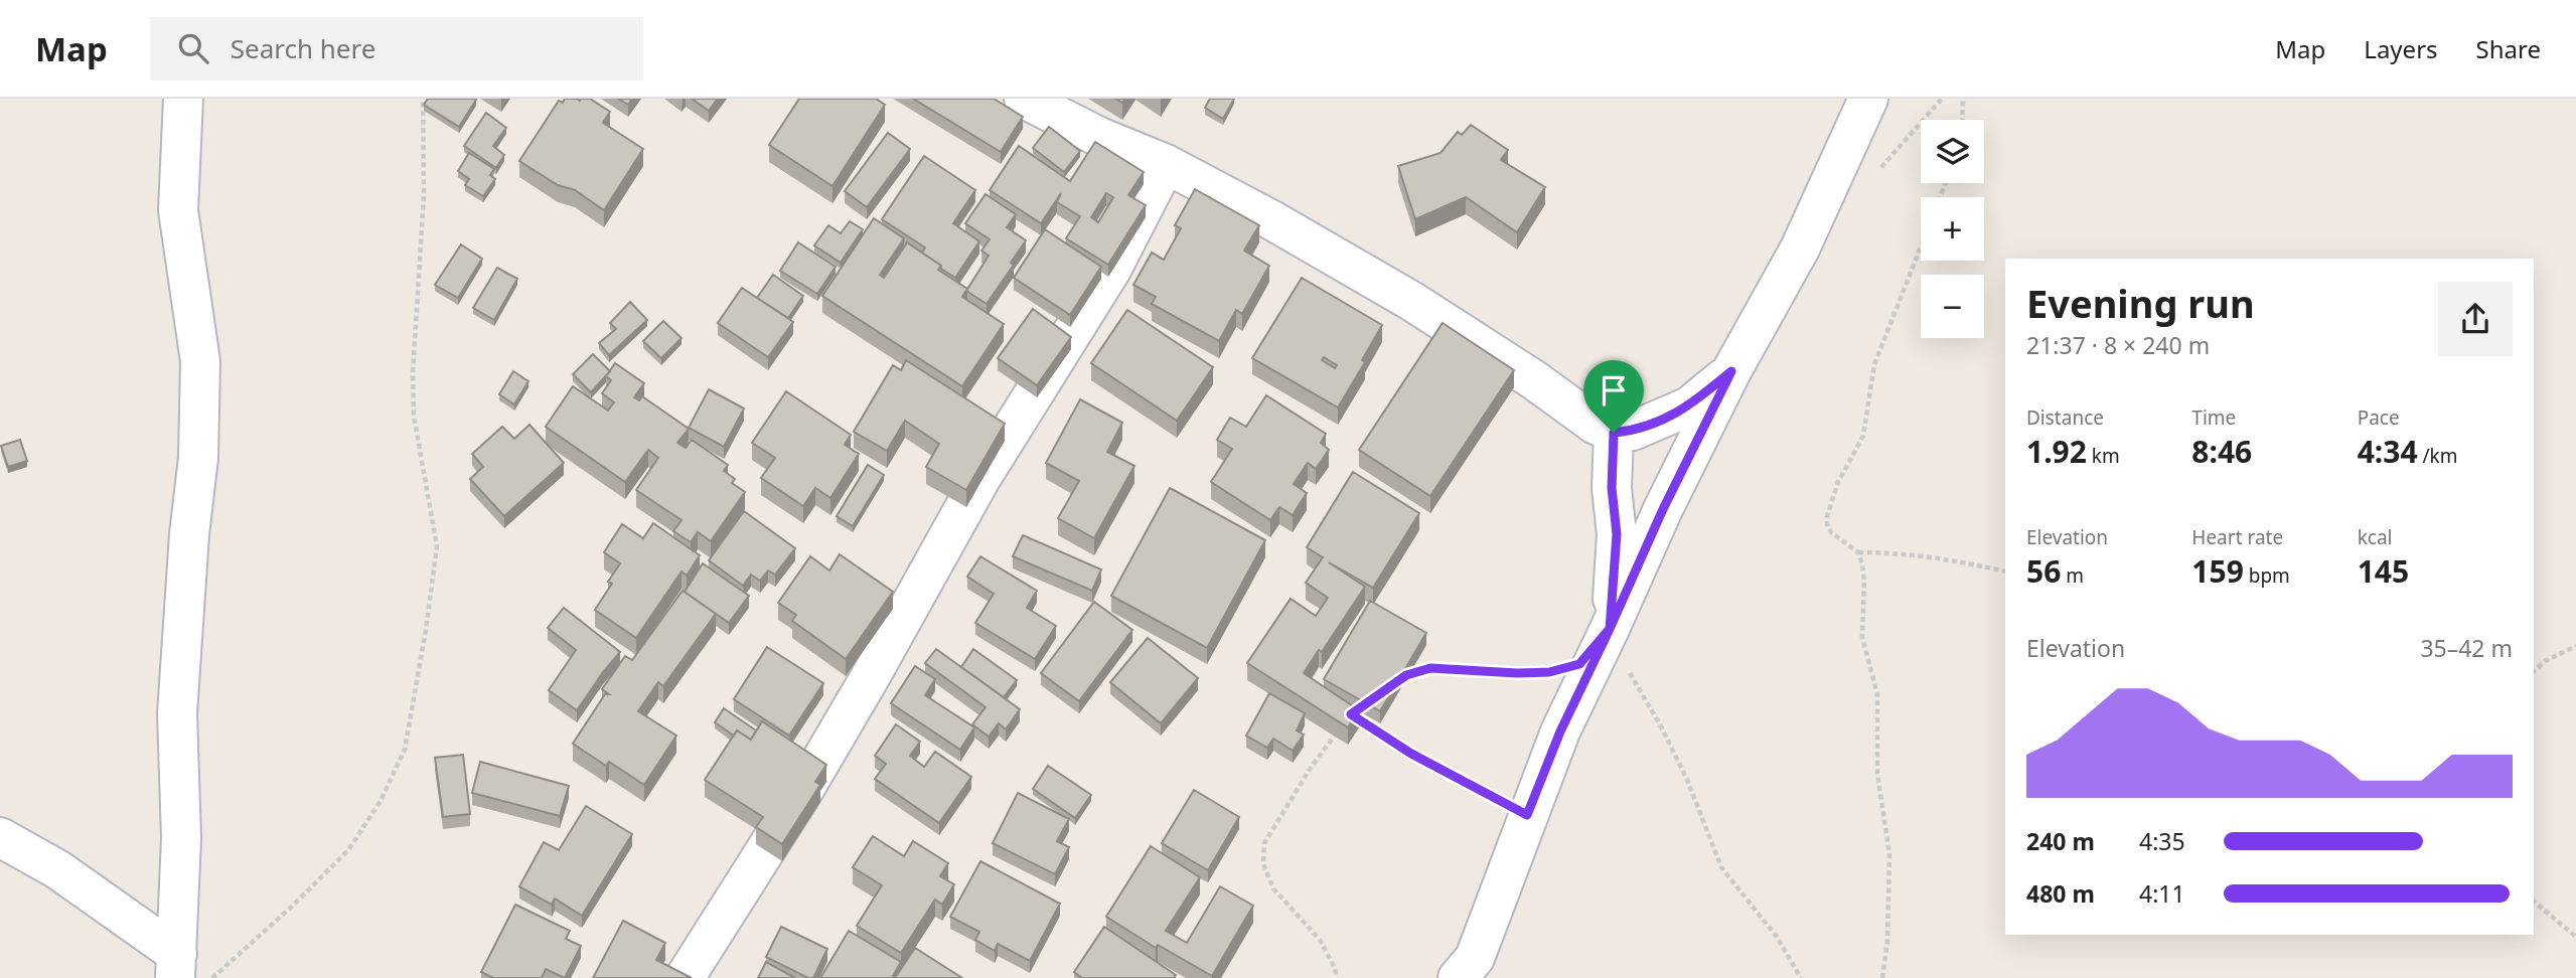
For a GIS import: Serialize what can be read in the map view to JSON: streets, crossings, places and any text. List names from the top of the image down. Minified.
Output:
{"page":{"header":"Map","search":"Search here","nav":["Map","Layers","Share"],"map_buttons":["+","−"],"heading":["Evening run","21:37 · 8 × 240 m"],"stats":[["Distance","1.92 km"],["Time","8:46"],["Pace","4:34 /km"],["Elevation","56 m"],["Heart rate","159 bpm"],["kcal","145"]],"chart":["Elevation","35–42 m"],"list":[{"name":"240 m","note":"4:35"},{"name":"480 m","note":"4:11"}]}}
